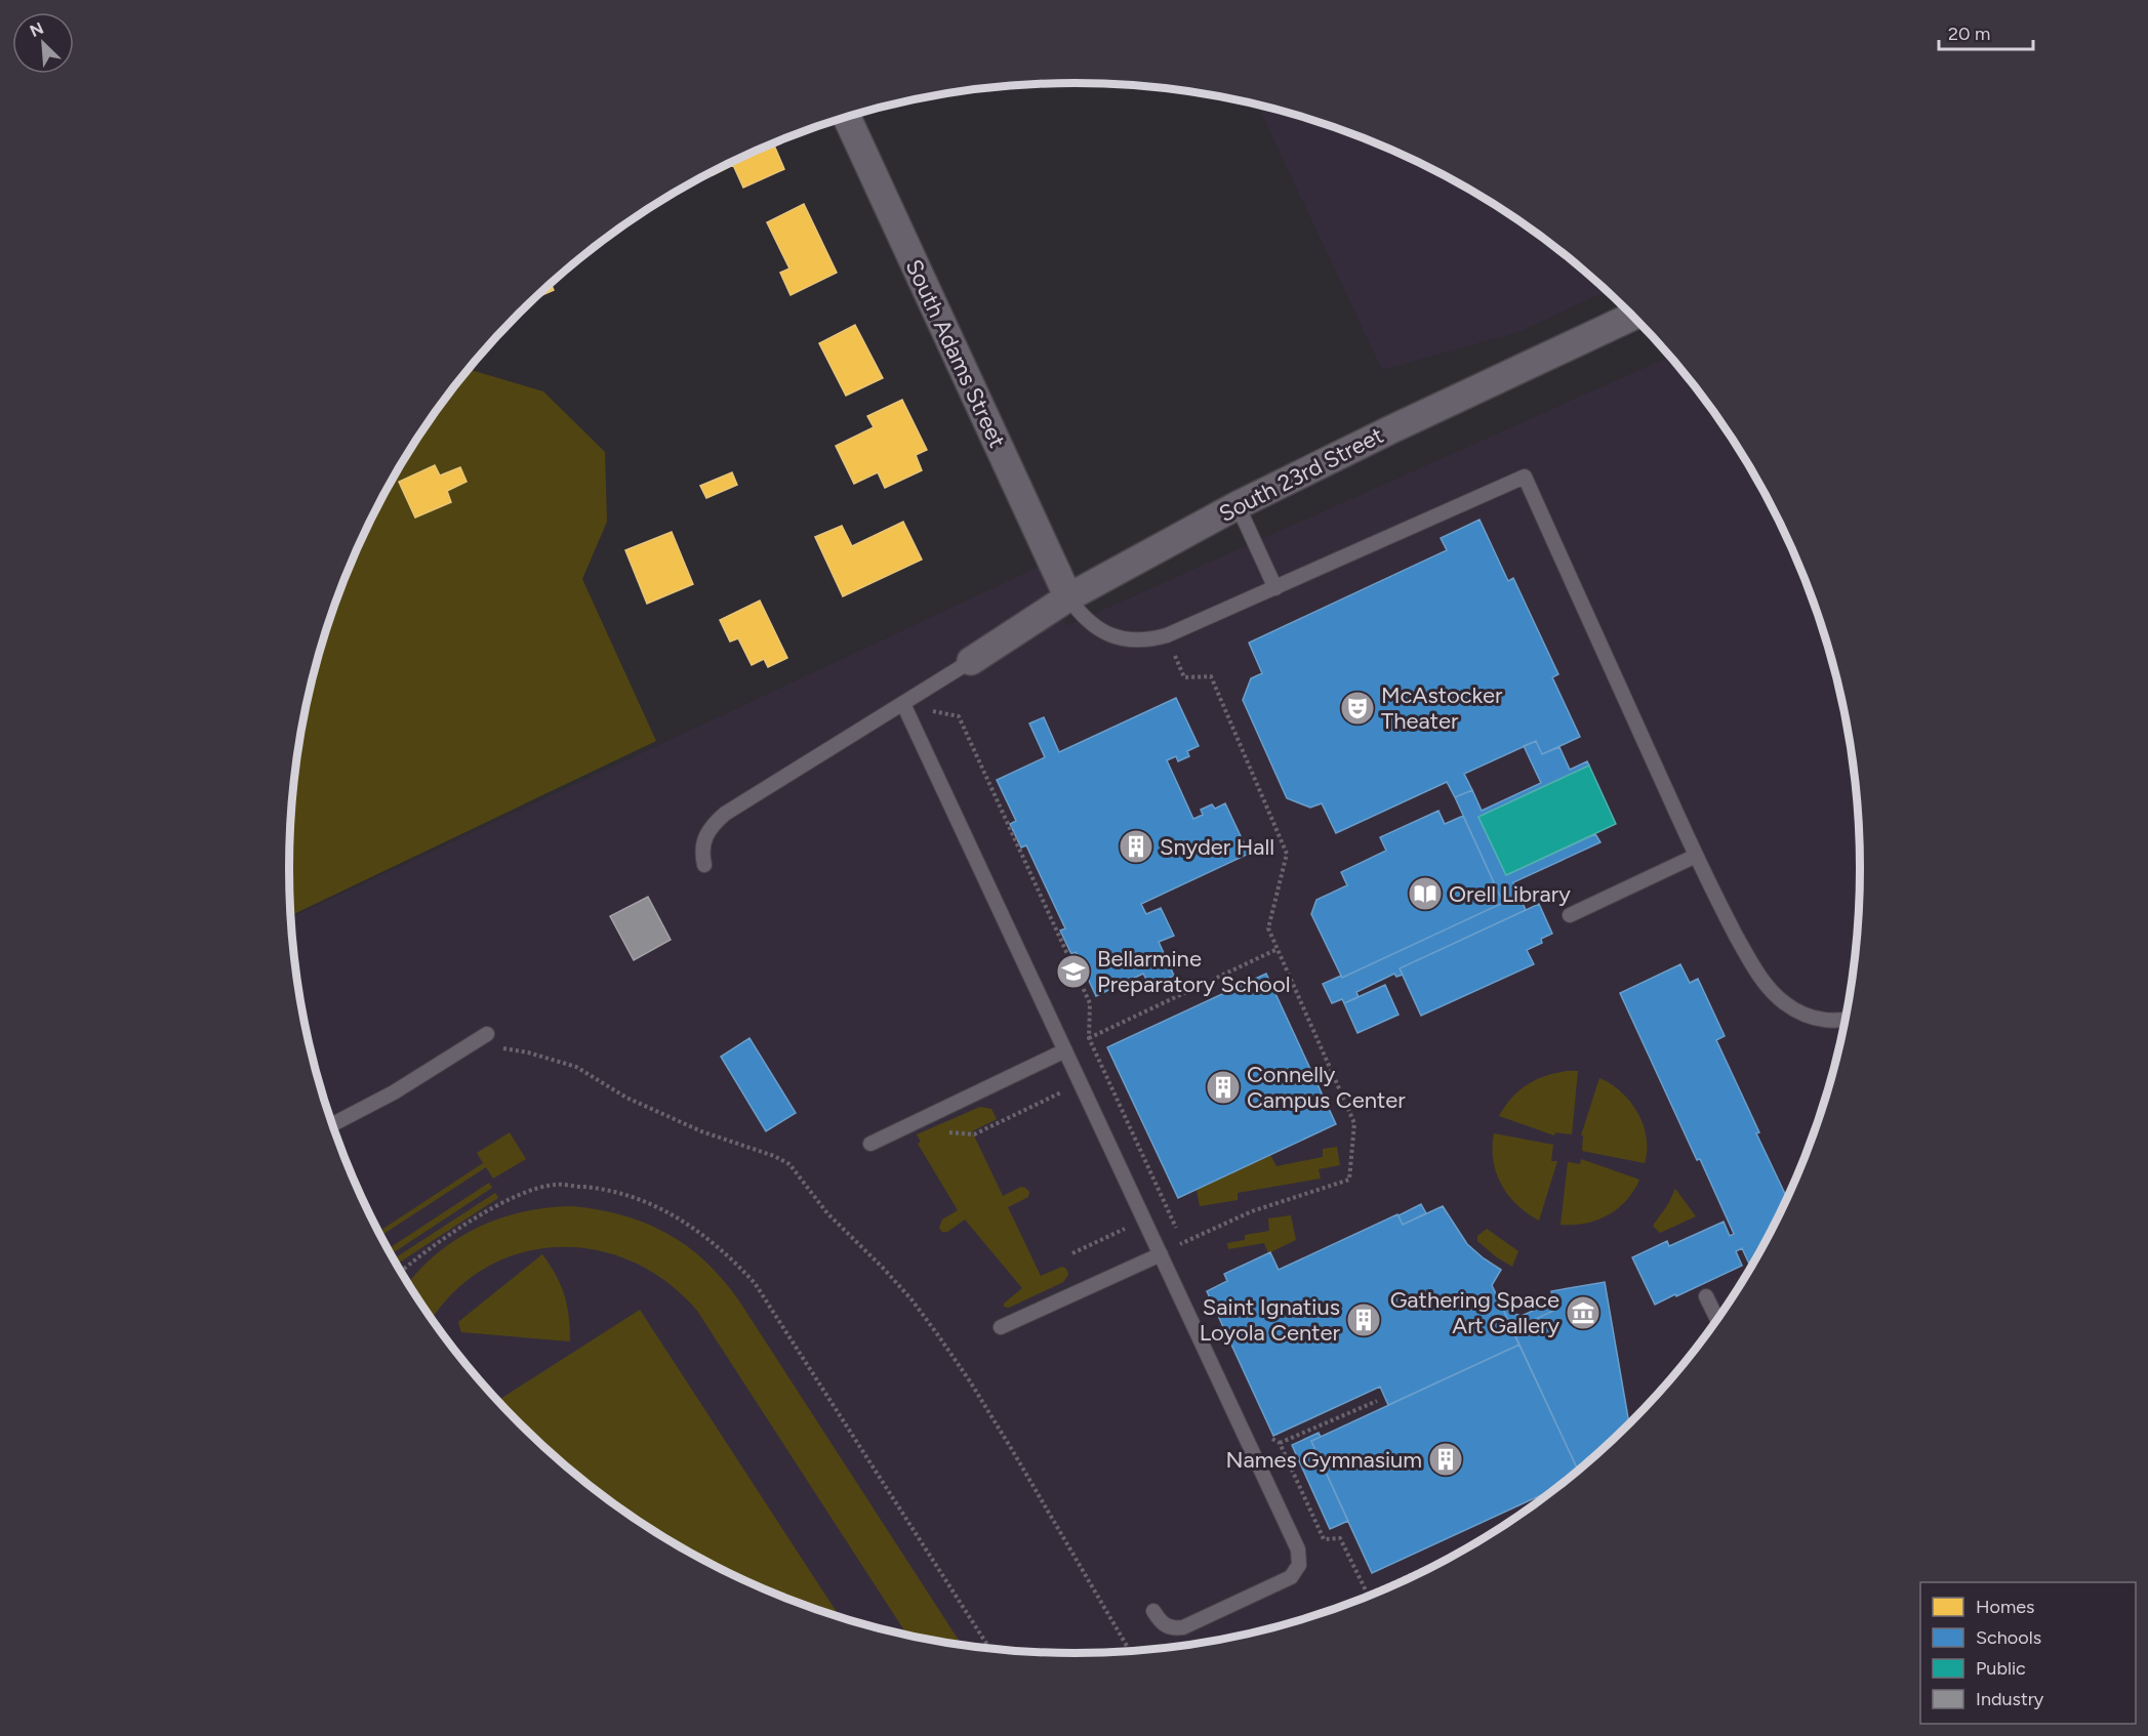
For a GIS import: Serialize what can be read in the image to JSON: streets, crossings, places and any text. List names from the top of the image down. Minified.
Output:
{"streets":{"street":["South Adams Street","South 23rd Street"]},"crossings":[["South Adams Street","South 23rd Street"]],"places":{"theatre":["McAstocker Theater"],"building":["Snyder Hall","Connelly Campus Center","Saint Ignatius Loyola Center","Names Gymnasium"],"library":["Orell Library"],"school or university":["Bellarmine Preparatory School"],"museum":["Gathering Space Art Gallery"]},"legend":["Homes","Schools","Public","Industry"],"scale_bar":"20 m","north":"top left"}
